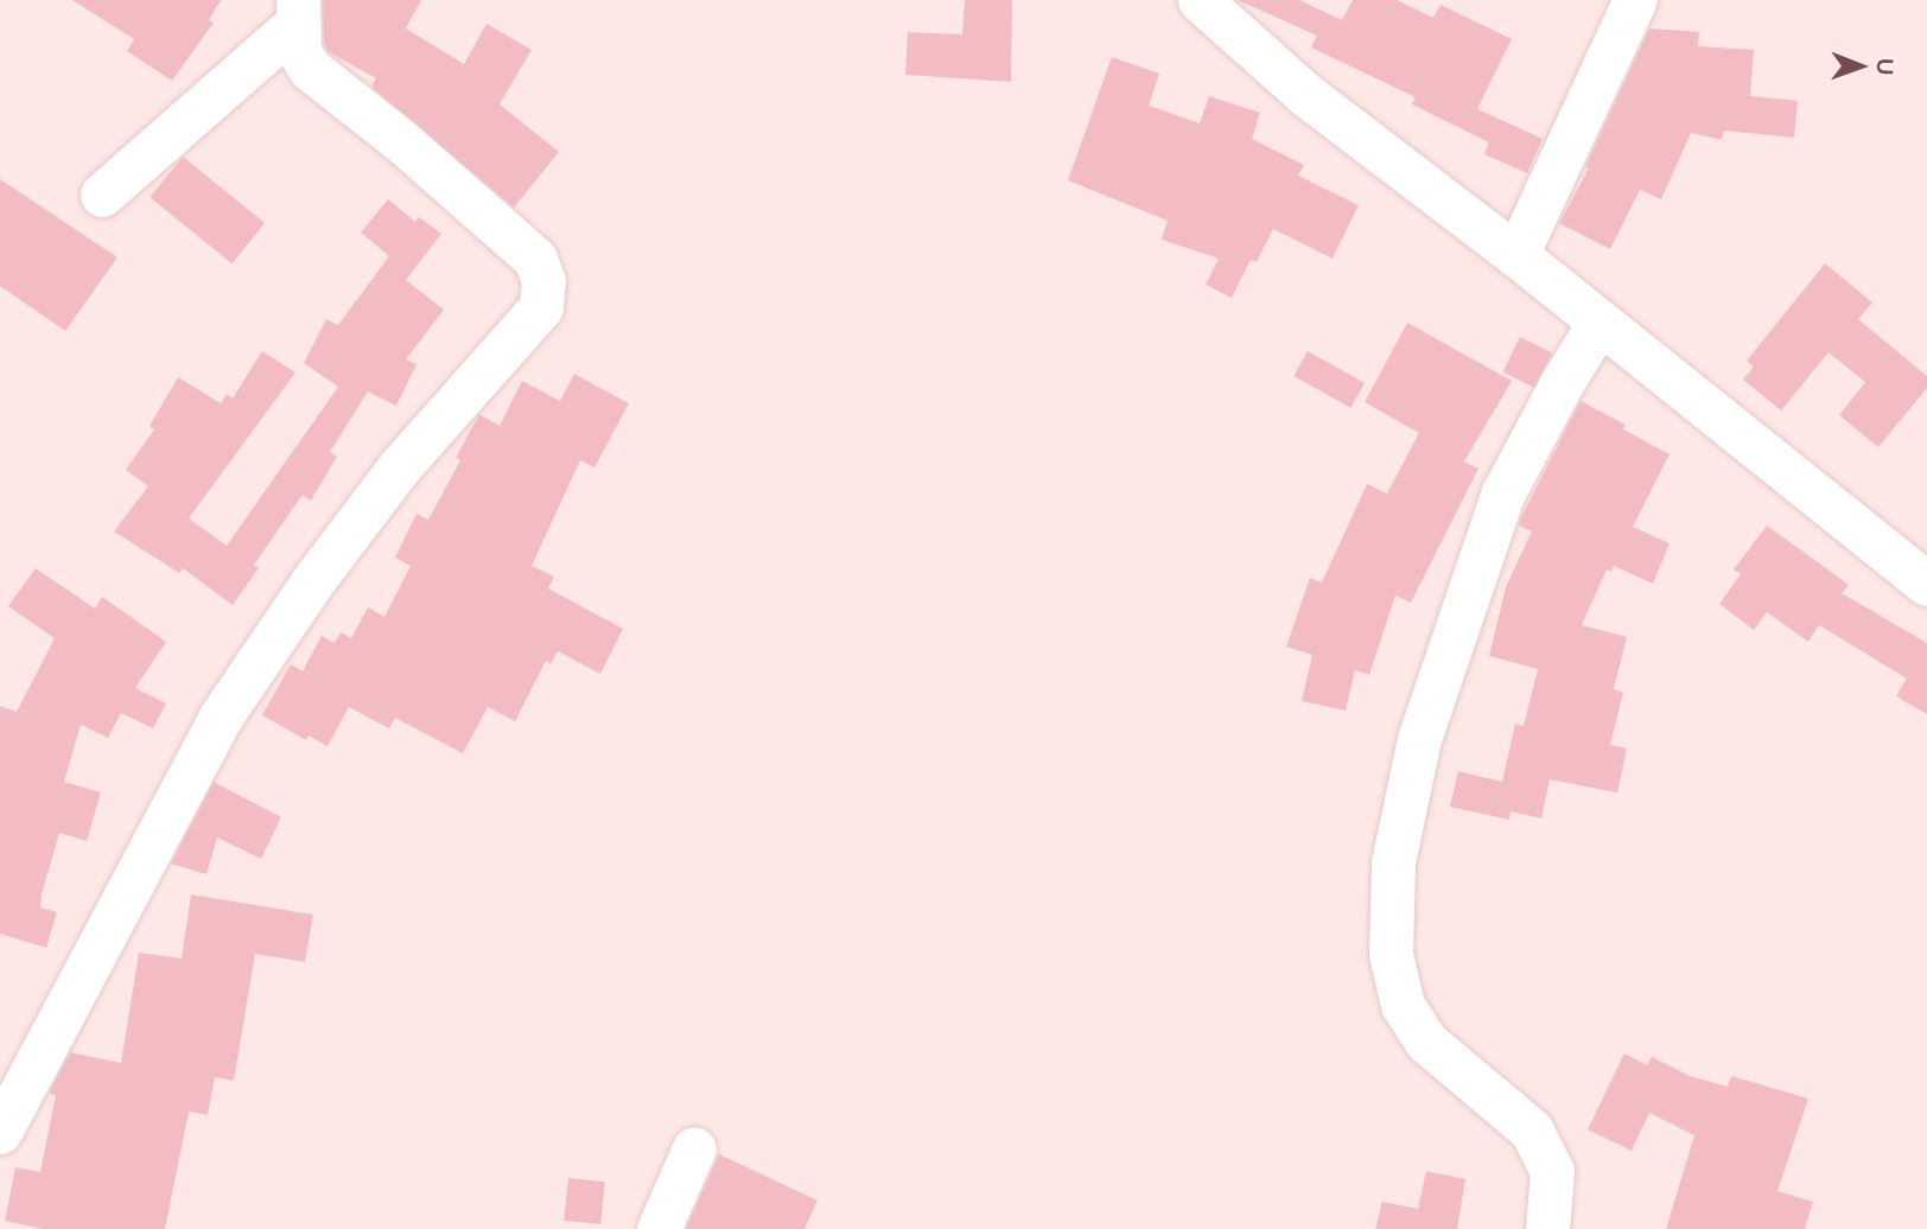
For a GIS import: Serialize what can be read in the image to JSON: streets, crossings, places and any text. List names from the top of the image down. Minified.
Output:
{"north":"right"}
